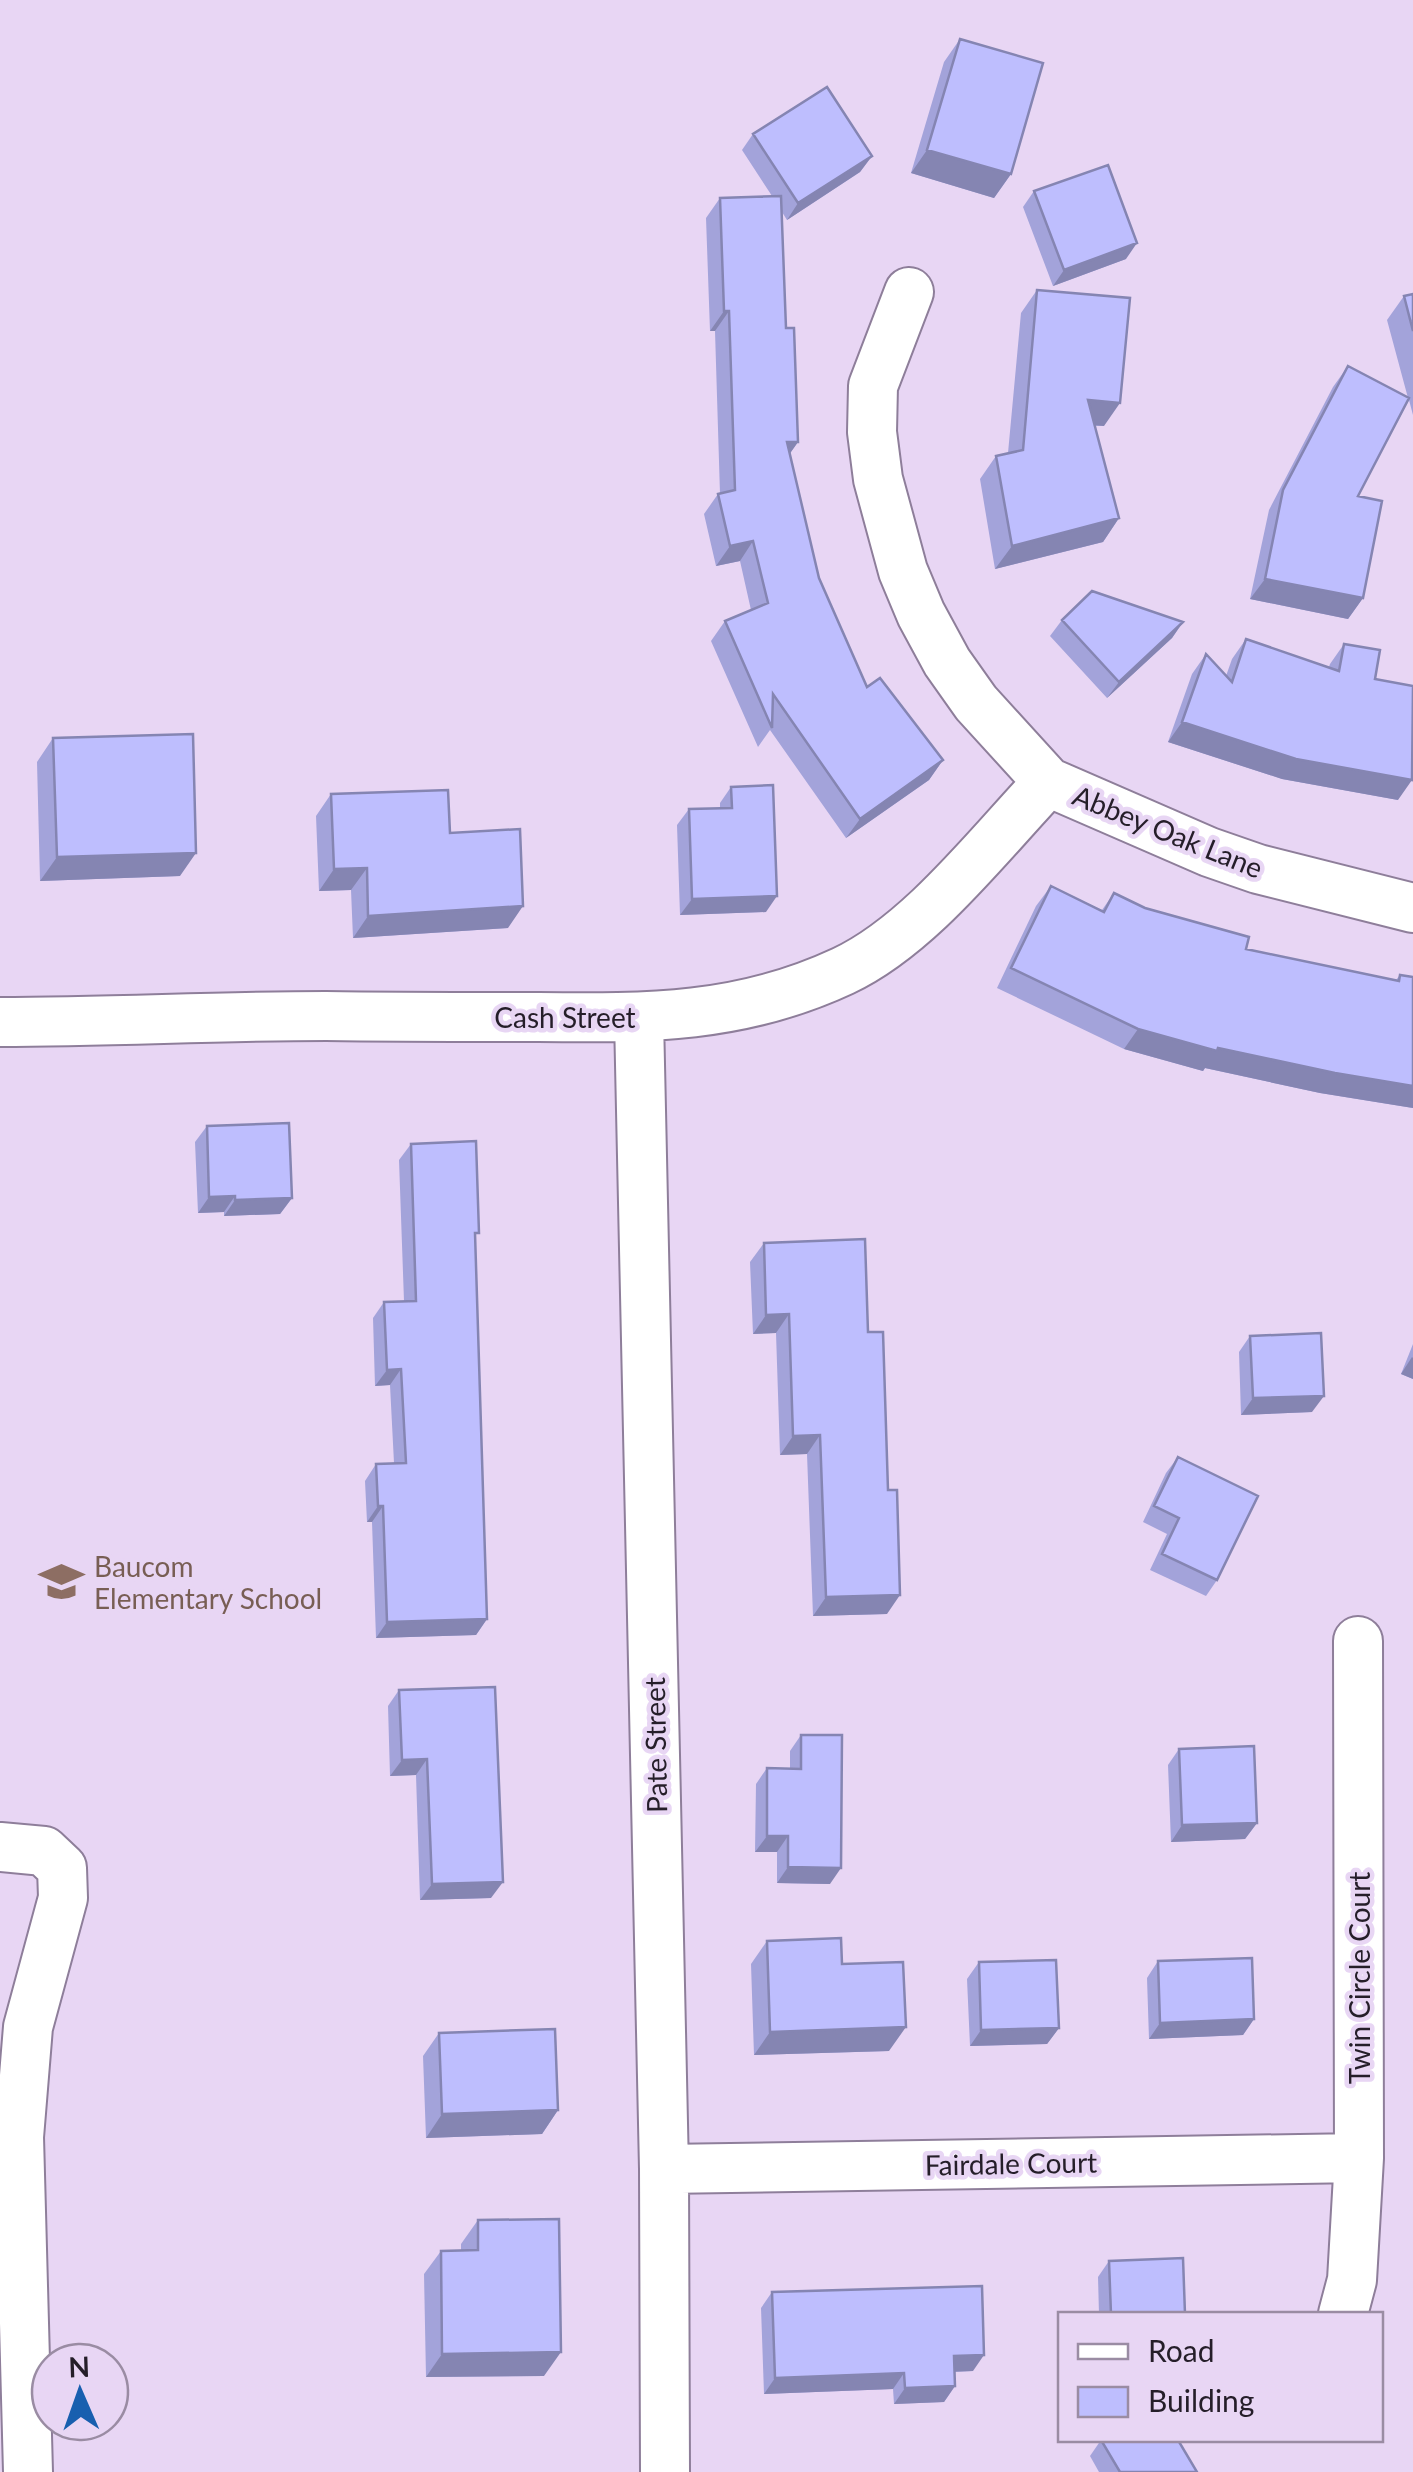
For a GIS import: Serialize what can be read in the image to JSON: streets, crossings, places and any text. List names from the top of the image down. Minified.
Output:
{"streets":{"street":["Abbey Oak Lane","Cash Street","Pate Street","Twin Circle Court","Fairdale Court"]},"crossings":[["Abbey Oak Lane","Cash Street"],["Cash Street","Pate Street"],["Pate Street","Fairdale Court"],["Twin Circle Court","Fairdale Court"]],"places":{"school or university":["Baucom Elementary School"]},"legend":["Road","Building"],"north":"top"}
